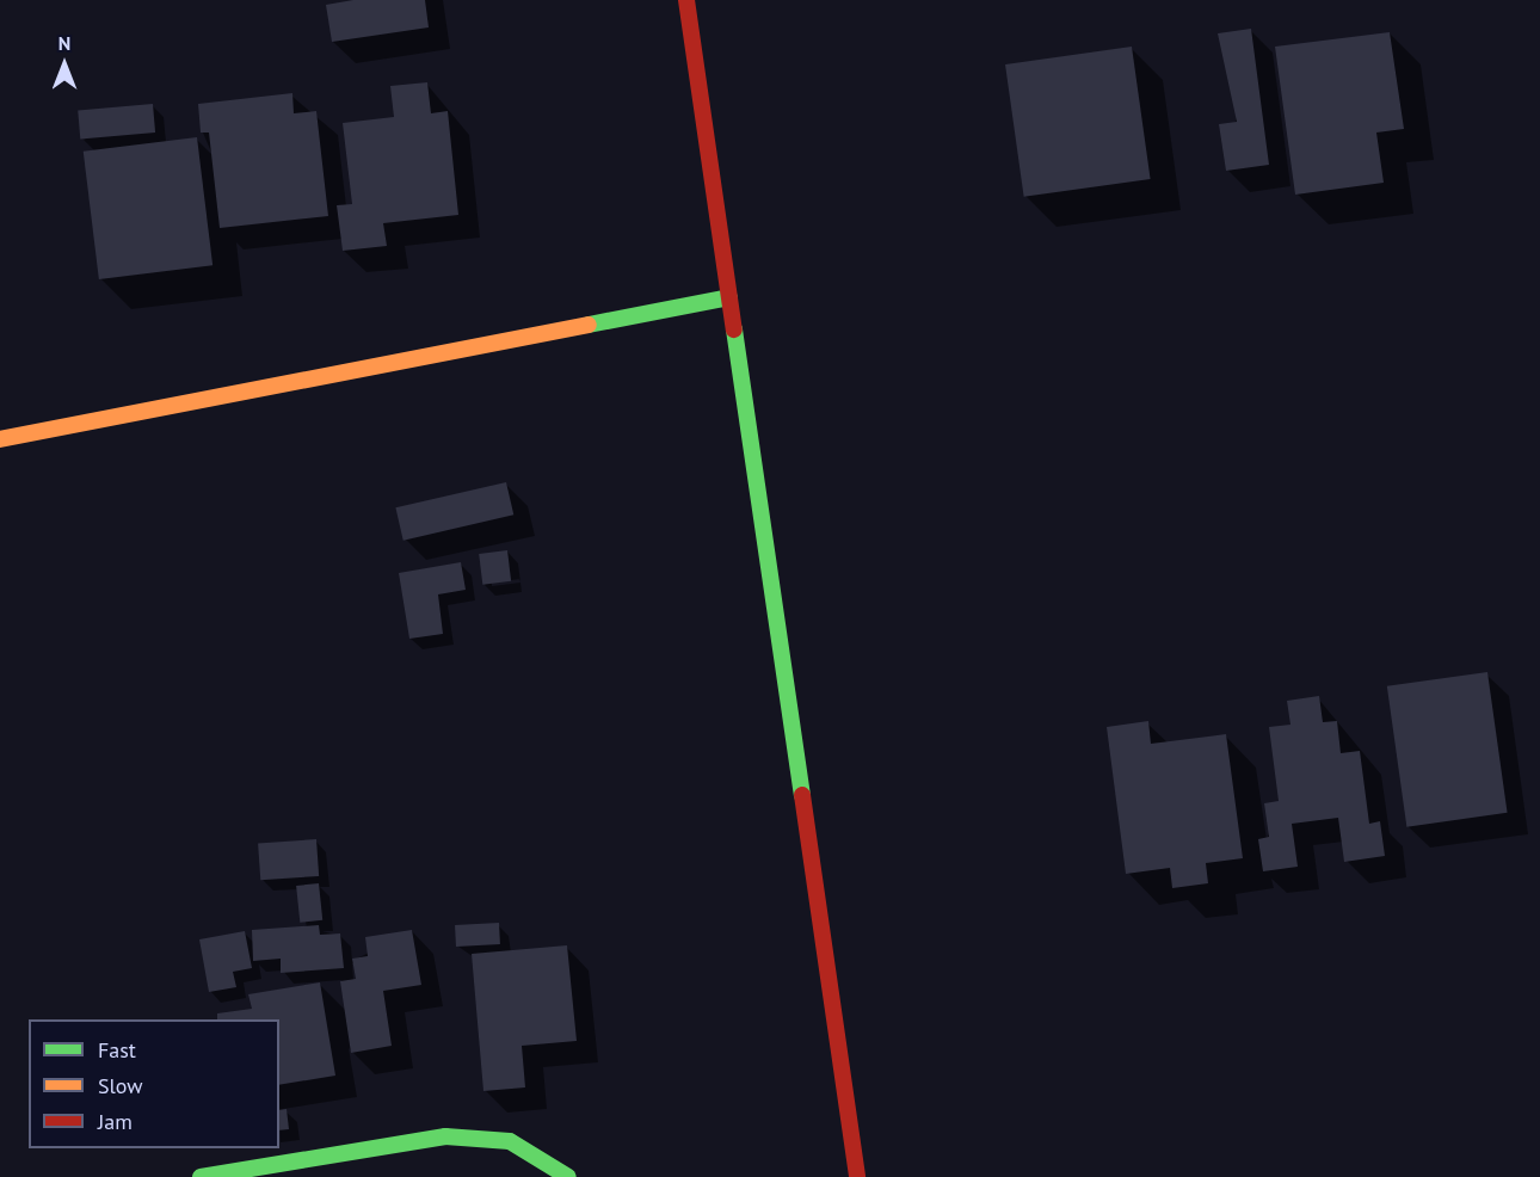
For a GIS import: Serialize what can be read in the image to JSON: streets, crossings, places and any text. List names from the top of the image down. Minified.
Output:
{"legend":["Fast","Slow","Jam"],"north":"top"}
